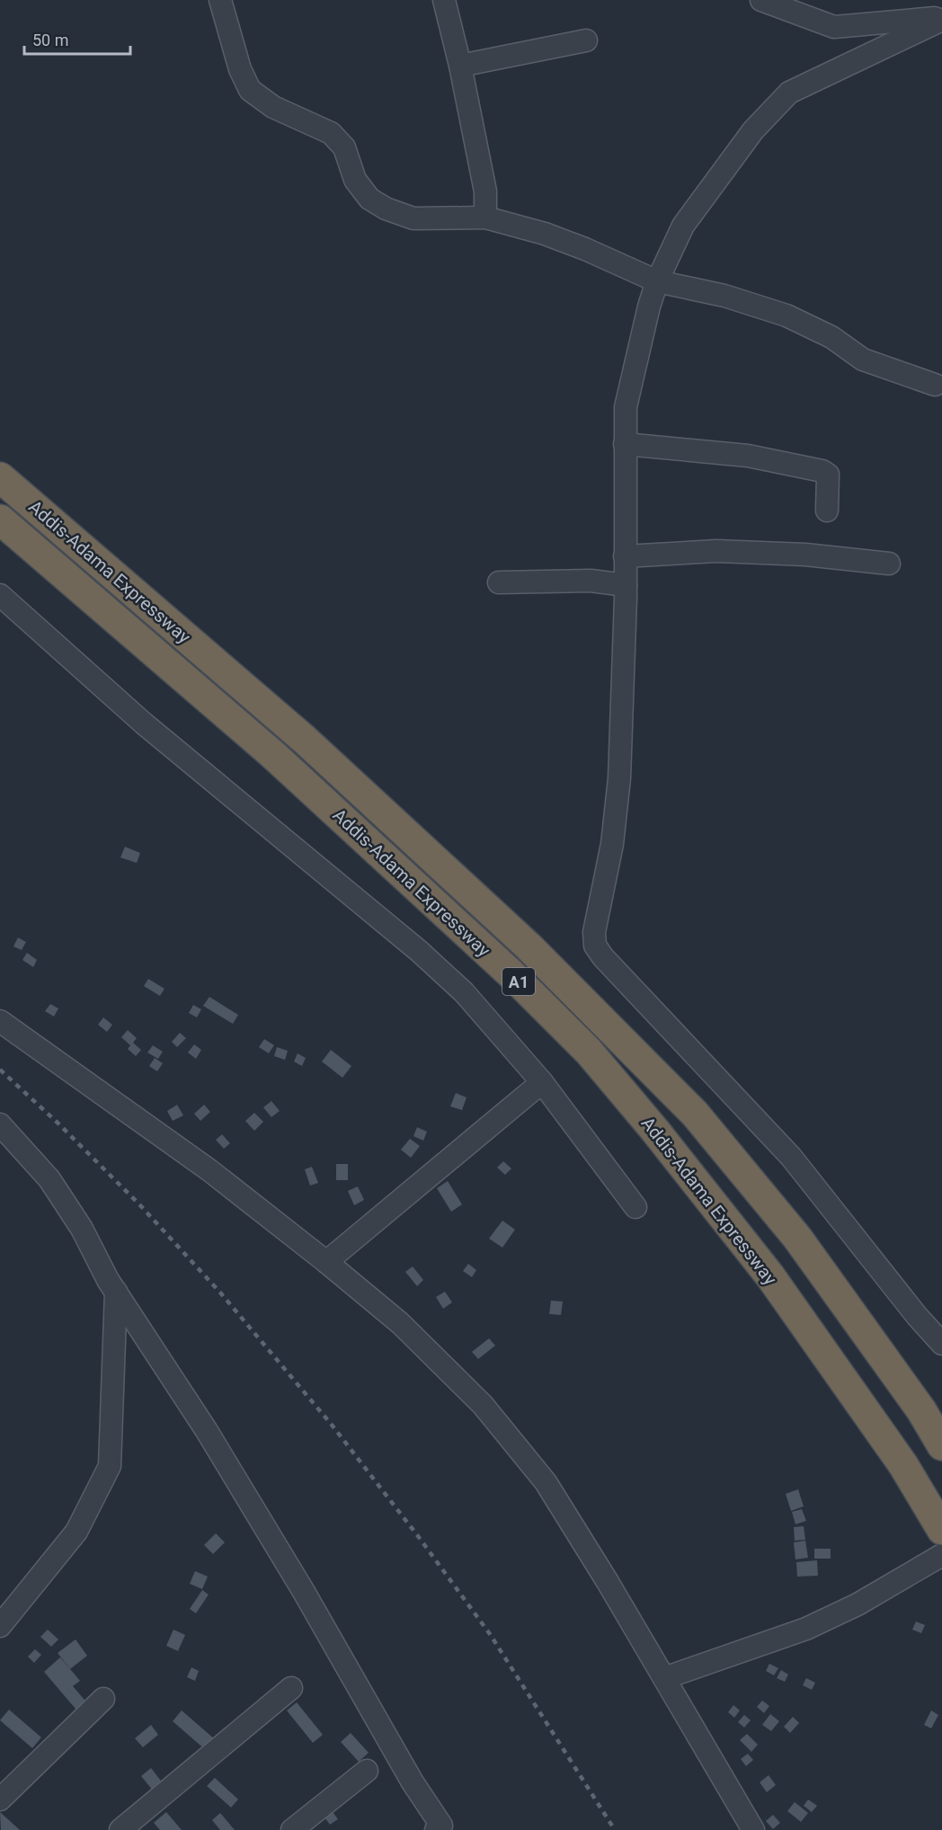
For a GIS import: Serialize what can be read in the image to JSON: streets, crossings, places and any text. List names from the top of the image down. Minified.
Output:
{"streets":{"highway":["Addis-Adama Expressway","A1"]},"scale_bar":"50 m"}
